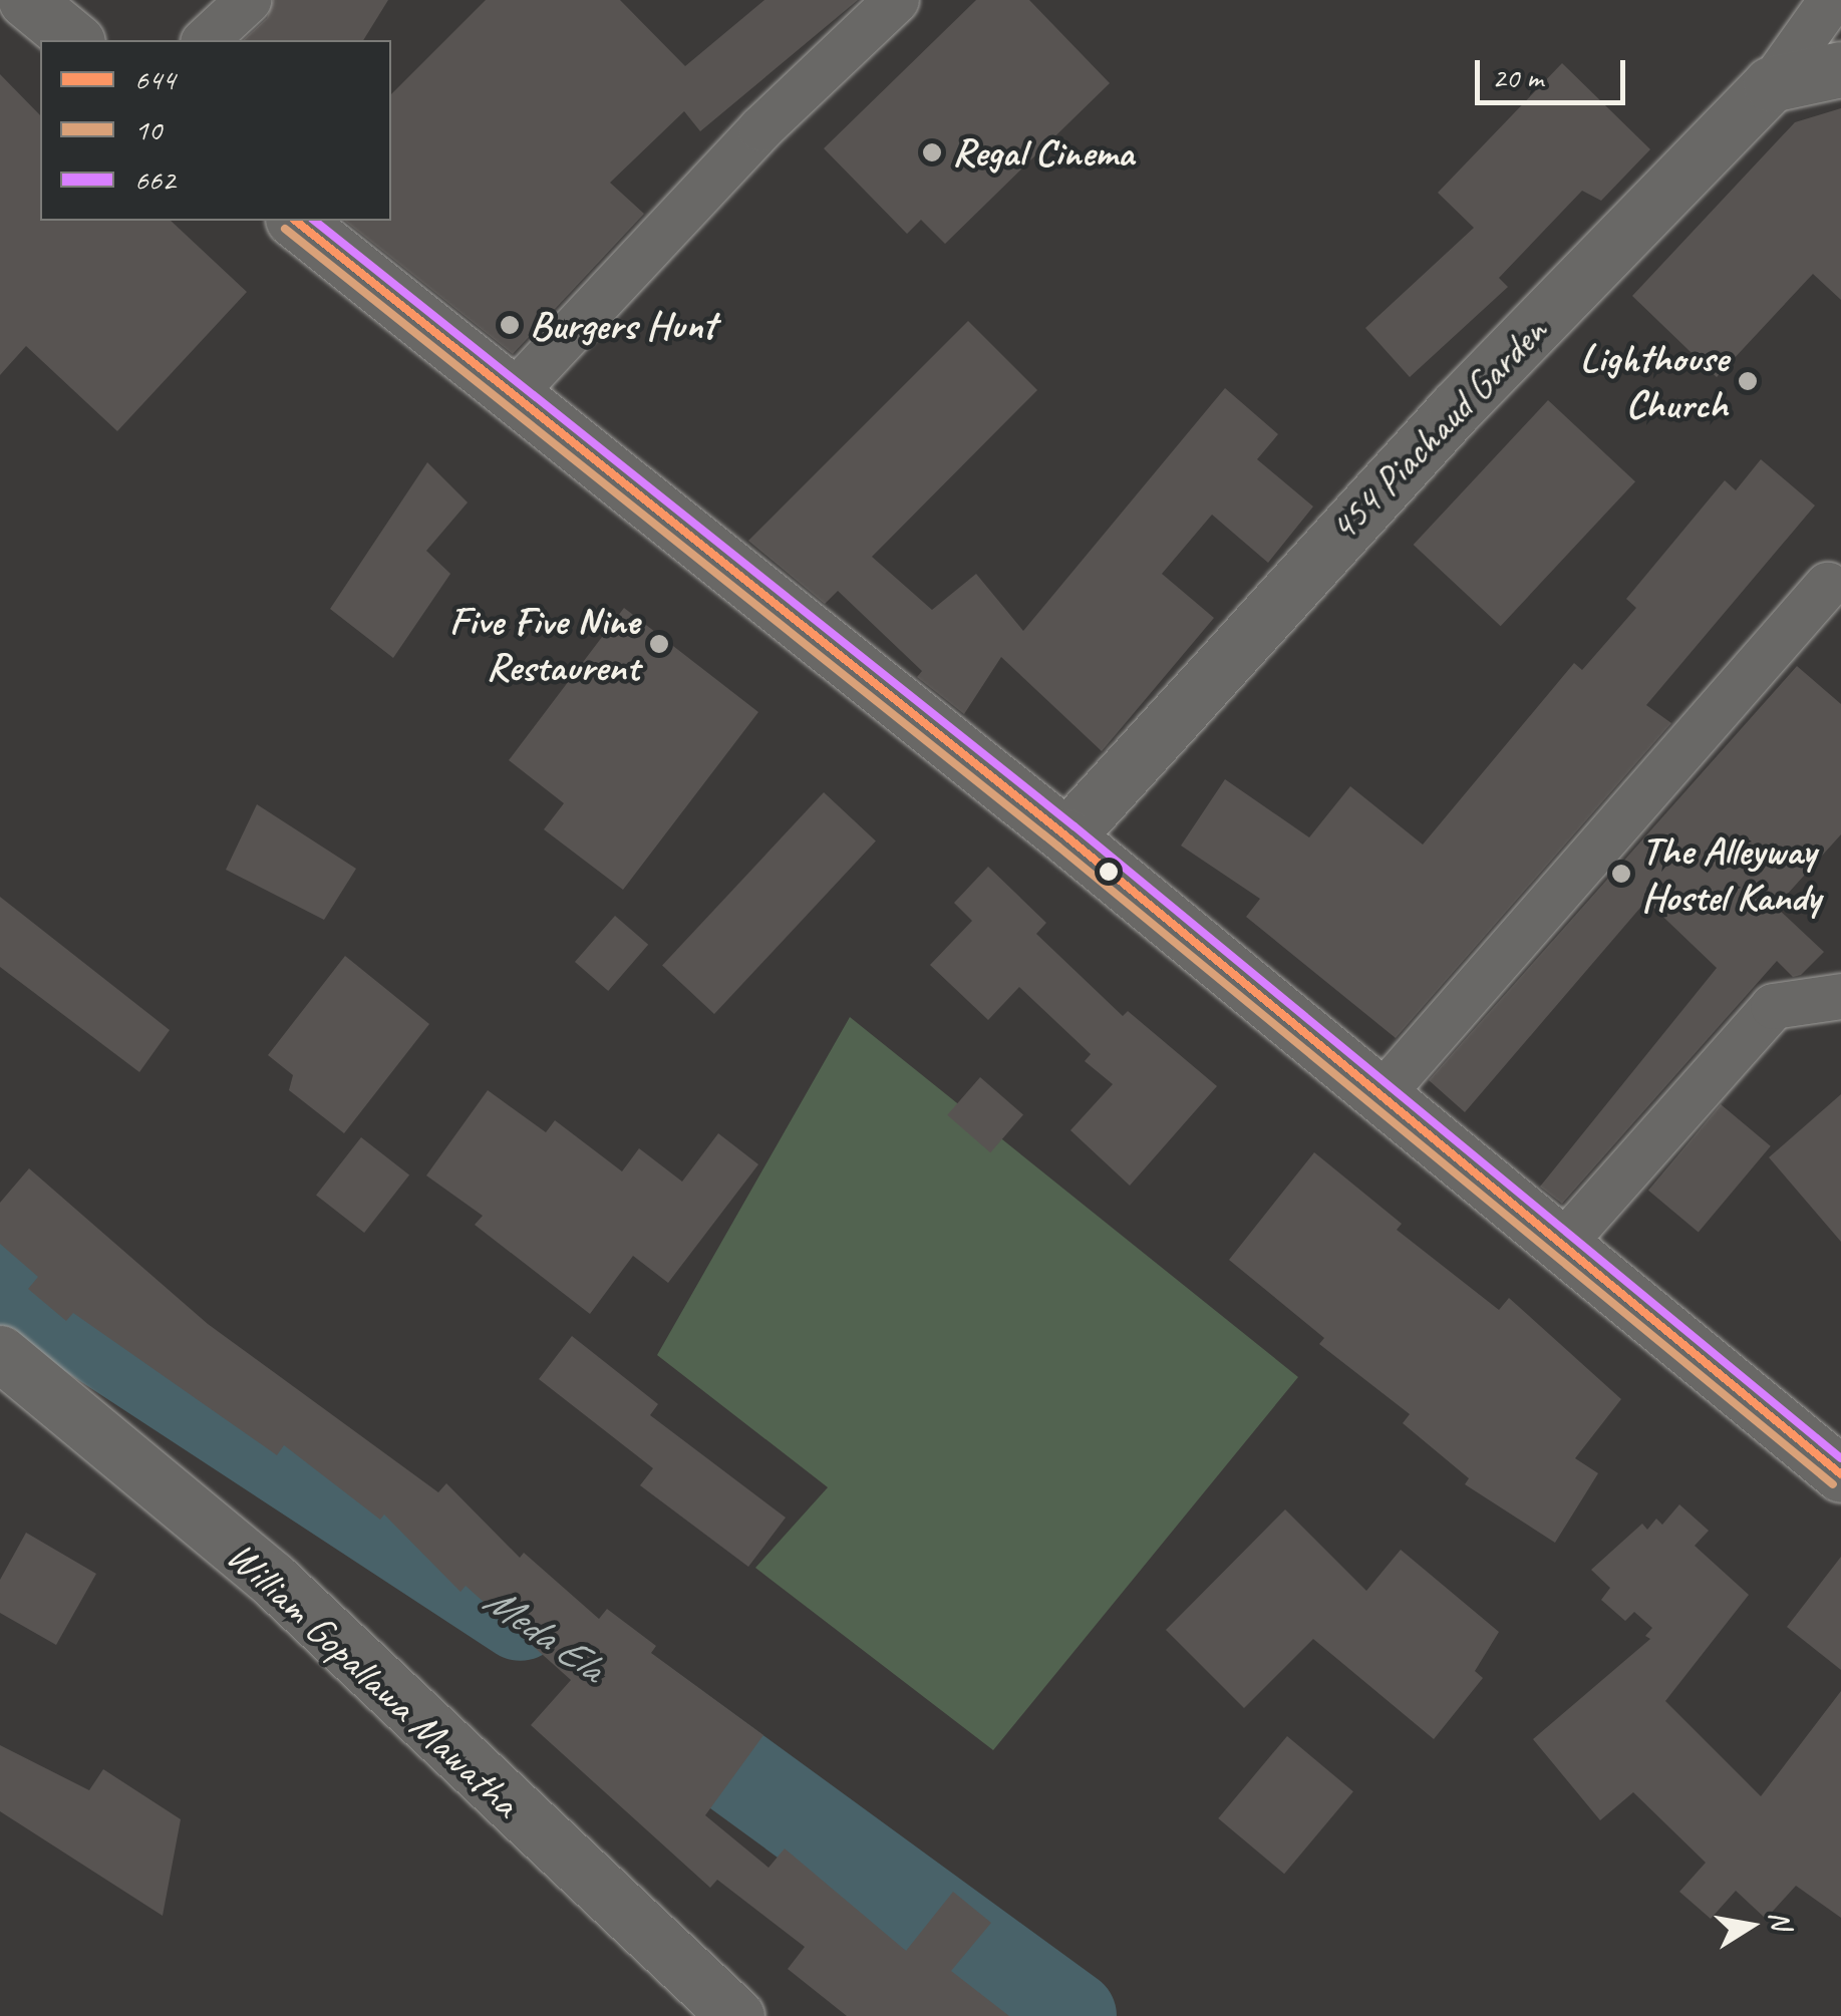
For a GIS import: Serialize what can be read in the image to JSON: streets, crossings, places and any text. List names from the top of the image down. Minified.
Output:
{"streets":{"main road":["454 Piachaud Garden","William Gopallawa Mawatha"]},"water":["Meda Ela"],"places":["Regal Cinema","Burgers Hunt","Lighthouse Church","Five Five Nine Restaurent","The Alleyway Hostel Kandy"],"lines":["transit line 644","transit line 662","transit line 10"],"legend":["644","10","662"],"scale_bar":"20 m","north":"right"}
